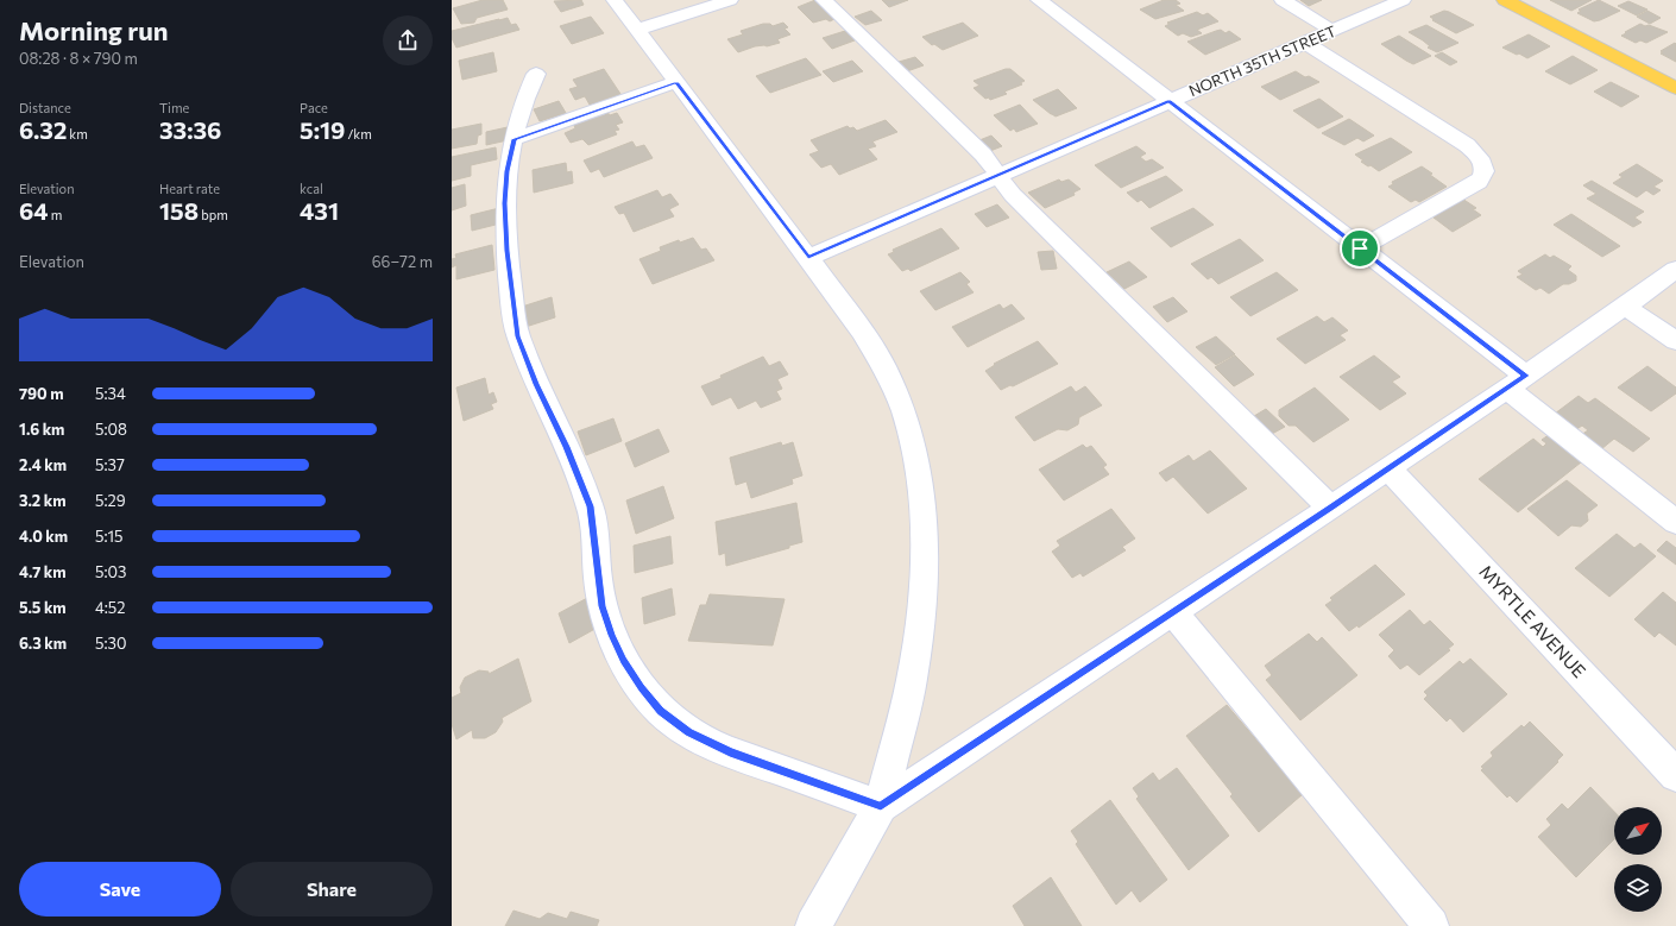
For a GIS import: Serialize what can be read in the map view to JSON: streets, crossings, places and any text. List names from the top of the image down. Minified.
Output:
{"streets":{"street":["NORTH 35TH STREET","MYRTLE AVENUE"]},"north":"top right","page":{"heading":["Morning run","08:28 · 8 × 790 m"],"stats":[["Distance","6.32 km"],["Time","33:36"],["Pace","5:19 /km"],["Elevation","64 m"],["Heart rate","158 bpm"],["kcal","431"]],"chart":["Elevation","66–72 m"],"list":[{"name":"790 m","note":"5:34"},{"name":"1.6 km","note":"5:08"},{"name":"2.4 km","note":"5:37"},{"name":"3.2 km","note":"5:29"},{"name":"4.0 km","note":"5:15"},{"name":"4.7 km","note":"5:03"},{"name":"5.5 km","note":"4:52"},{"name":"6.3 km","note":"5:30"}],"buttons":["Save","Share"]}}
